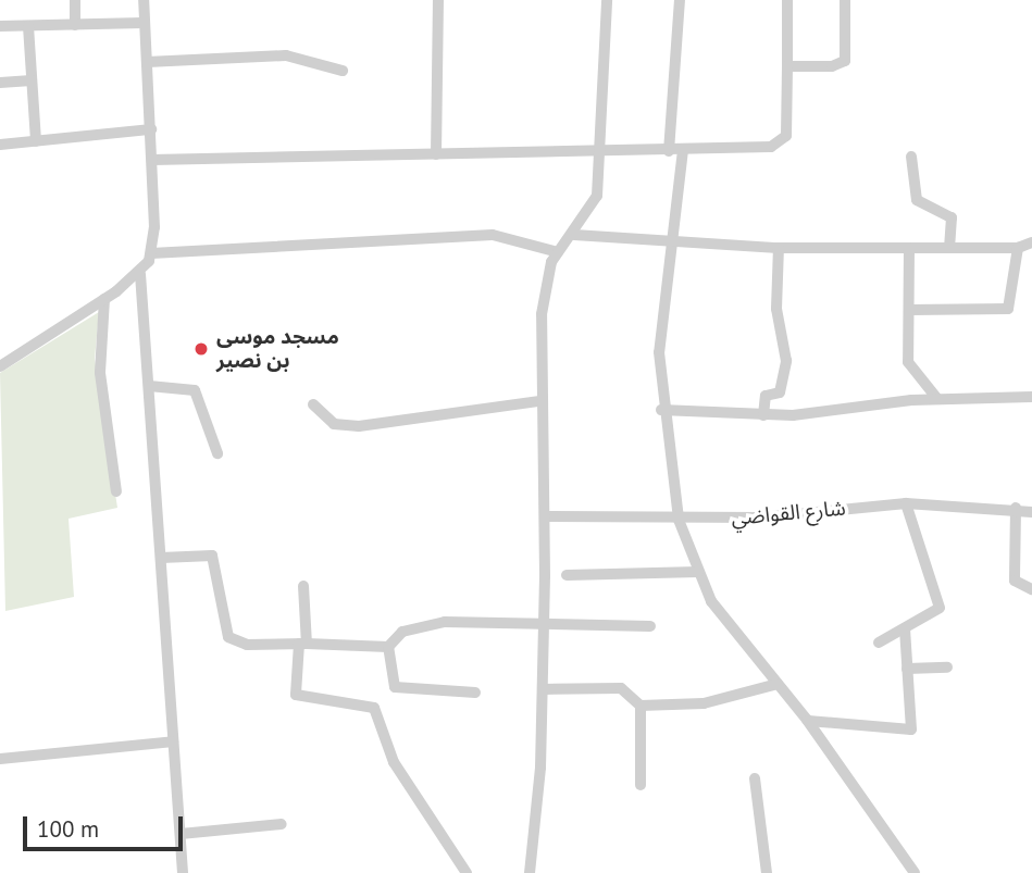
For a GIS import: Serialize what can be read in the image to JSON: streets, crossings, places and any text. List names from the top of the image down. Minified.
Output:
{"streets":{"street":["شارع القواضي"]},"places":["مسجد موسى بن نصير"],"scale_bar":"100 m"}
